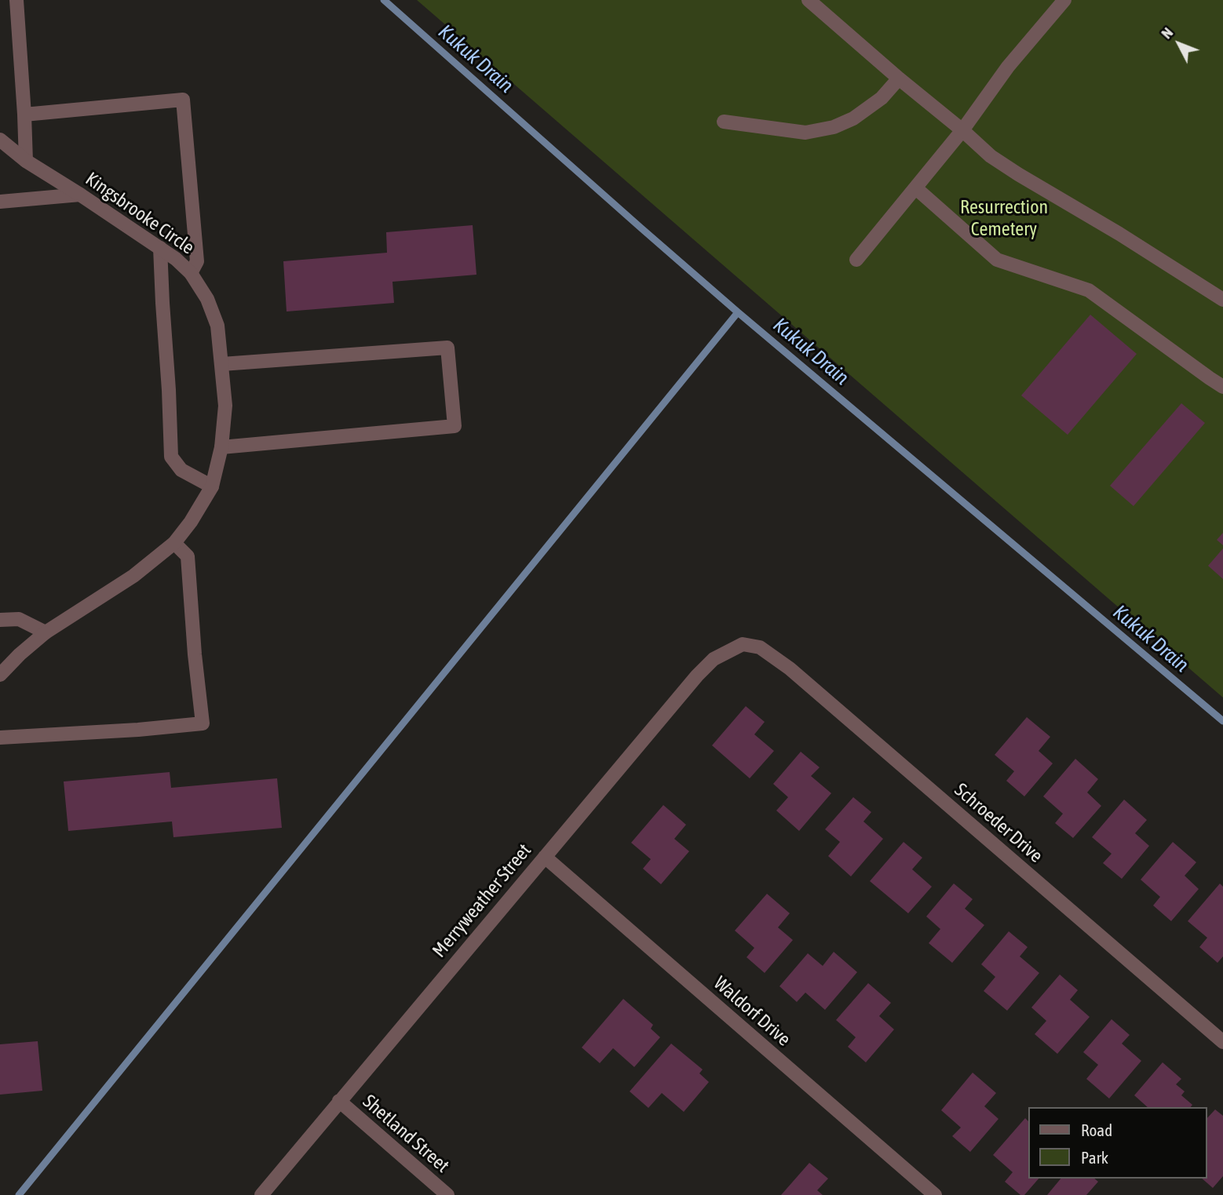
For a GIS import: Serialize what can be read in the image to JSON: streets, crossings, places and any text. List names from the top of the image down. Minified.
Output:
{"streets":{"street":["Kingsbrooke Circle","Schroeder Drive","Merryweather Street","Waldorf Drive","Shetland Street"]},"crossings":[["Schroeder Drive","Merryweather Street"],["Merryweather Street","Waldorf Drive"],["Merryweather Street","Shetland Street"]],"water":["Kukuk Drain"],"parks":["Resurrection Cemetery"],"legend":["Road","Park"],"north":"top left"}
